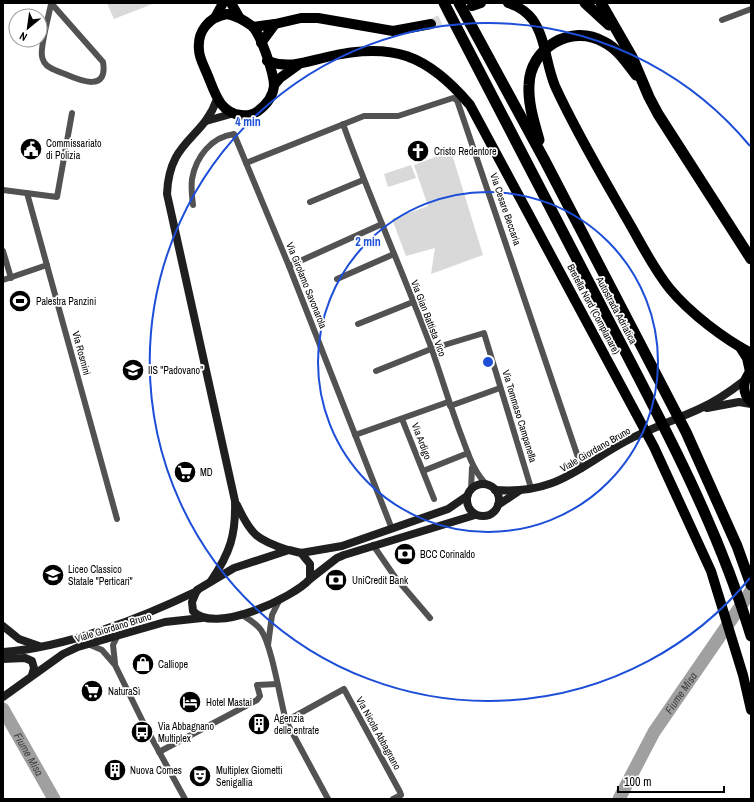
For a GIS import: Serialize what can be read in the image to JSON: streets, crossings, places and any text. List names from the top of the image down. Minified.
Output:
{"streets":{"highway":["Autostrada Adriatica"],"main road":["Bretella Nord (Complanare)","Viale Giordano Bruno"],"street":["Via Cesare Beccaria","Via Girolamo Savonarola","Via Gian Battista Vico","Via Rosmini","Via Tommaso Campanella","Via Ardigo","Via Nicola Abbagnano"]},"crossings":[["Via Cesare Beccaria","Via Girolamo Savonarola"],["Via Cesare Beccaria","Via Gian Battista Vico"],["Via Cesare Beccaria","Viale Giordano Bruno"],["Via Girolamo Savonarola","Via Ardigo"],["Via Gian Battista Vico","Via Tommaso Campanella"],["Via Gian Battista Vico","Via Ardigo"],["Via Gian Battista Vico","Viale Giordano Bruno"],["Via Tommaso Campanella","Via Ardigo"],["Via Tommaso Campanella","Viale Giordano Bruno"]],"water":["Fiume Misa"],"places":{"public building":["Commissariato di Polizia"],"church":["Cristo Redentore"],"sports":["Palestra Panzini"],"school or university":["IIS \"Padovano\"","Liceo Classico Statale \"Perticari\""],"supermarket":["MD","NaturaSì"],"bank":["BCC Corinaldo","UniCredit Bank"],"shop":["Calliope"],"hotel":["Hotel Mastai"],"building":["Agenzia delle entrate","Nuova Comes"],"bus stop":["Via Abbagnano Multiplex"],"theatre":["Multiplex Giometti Senigallia"]},"scale_bar":"100 m","north":"bottom left","rings":["4 min","2 min"]}
